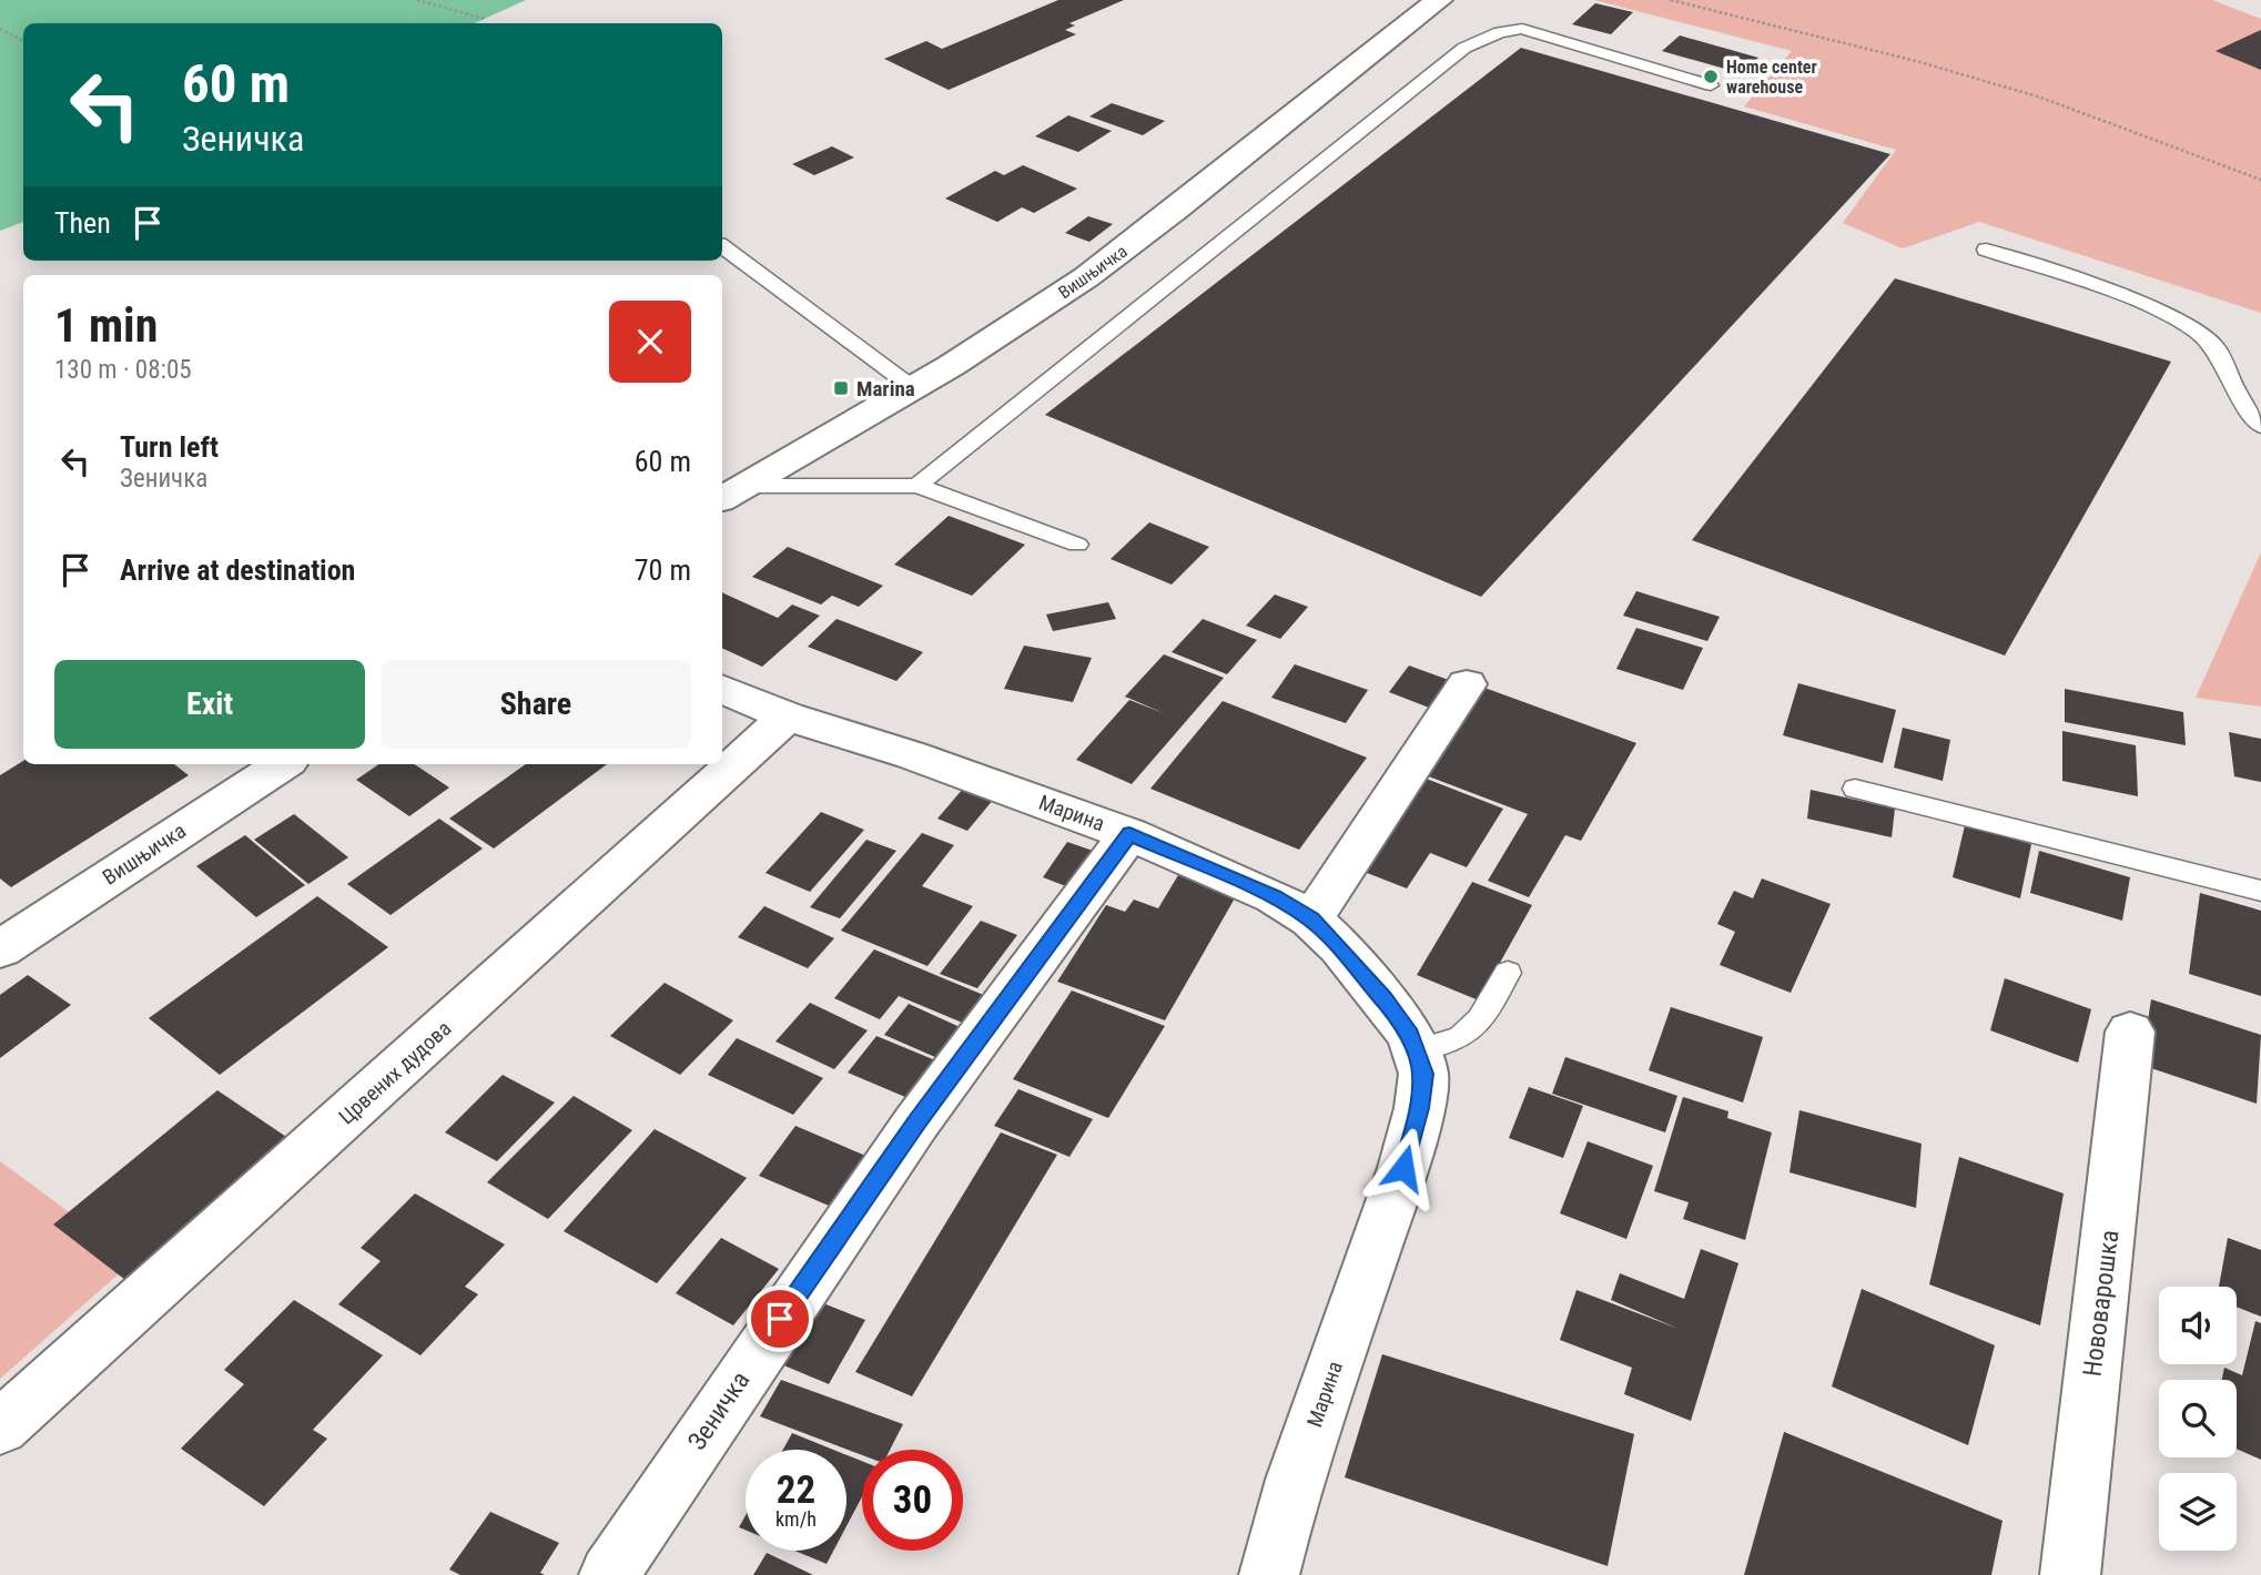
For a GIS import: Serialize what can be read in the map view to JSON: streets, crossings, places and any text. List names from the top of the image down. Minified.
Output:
{"streets":{"street":["Вишњичка","Марина","Црвених дудова","Нововарошка","Зеничка"]},"crossings":[["Марина","Црвених дудова"],["Марина","Зеничка"]],"places":{"other":["Home center warehouse"],"transit":["Marina"]},"page":{"turn":["60 m","Зеничка"],"then":"Then","heading":["1 min","130 m · 08:05"],"list":[{"name":"Turn left","note":"Зеничка","value":"60 m"},{"name":"Arrive at destination","value":"70 m"}],"buttons":["Exit","Share"],"speed":"22 km/h","limit":"30"}}
